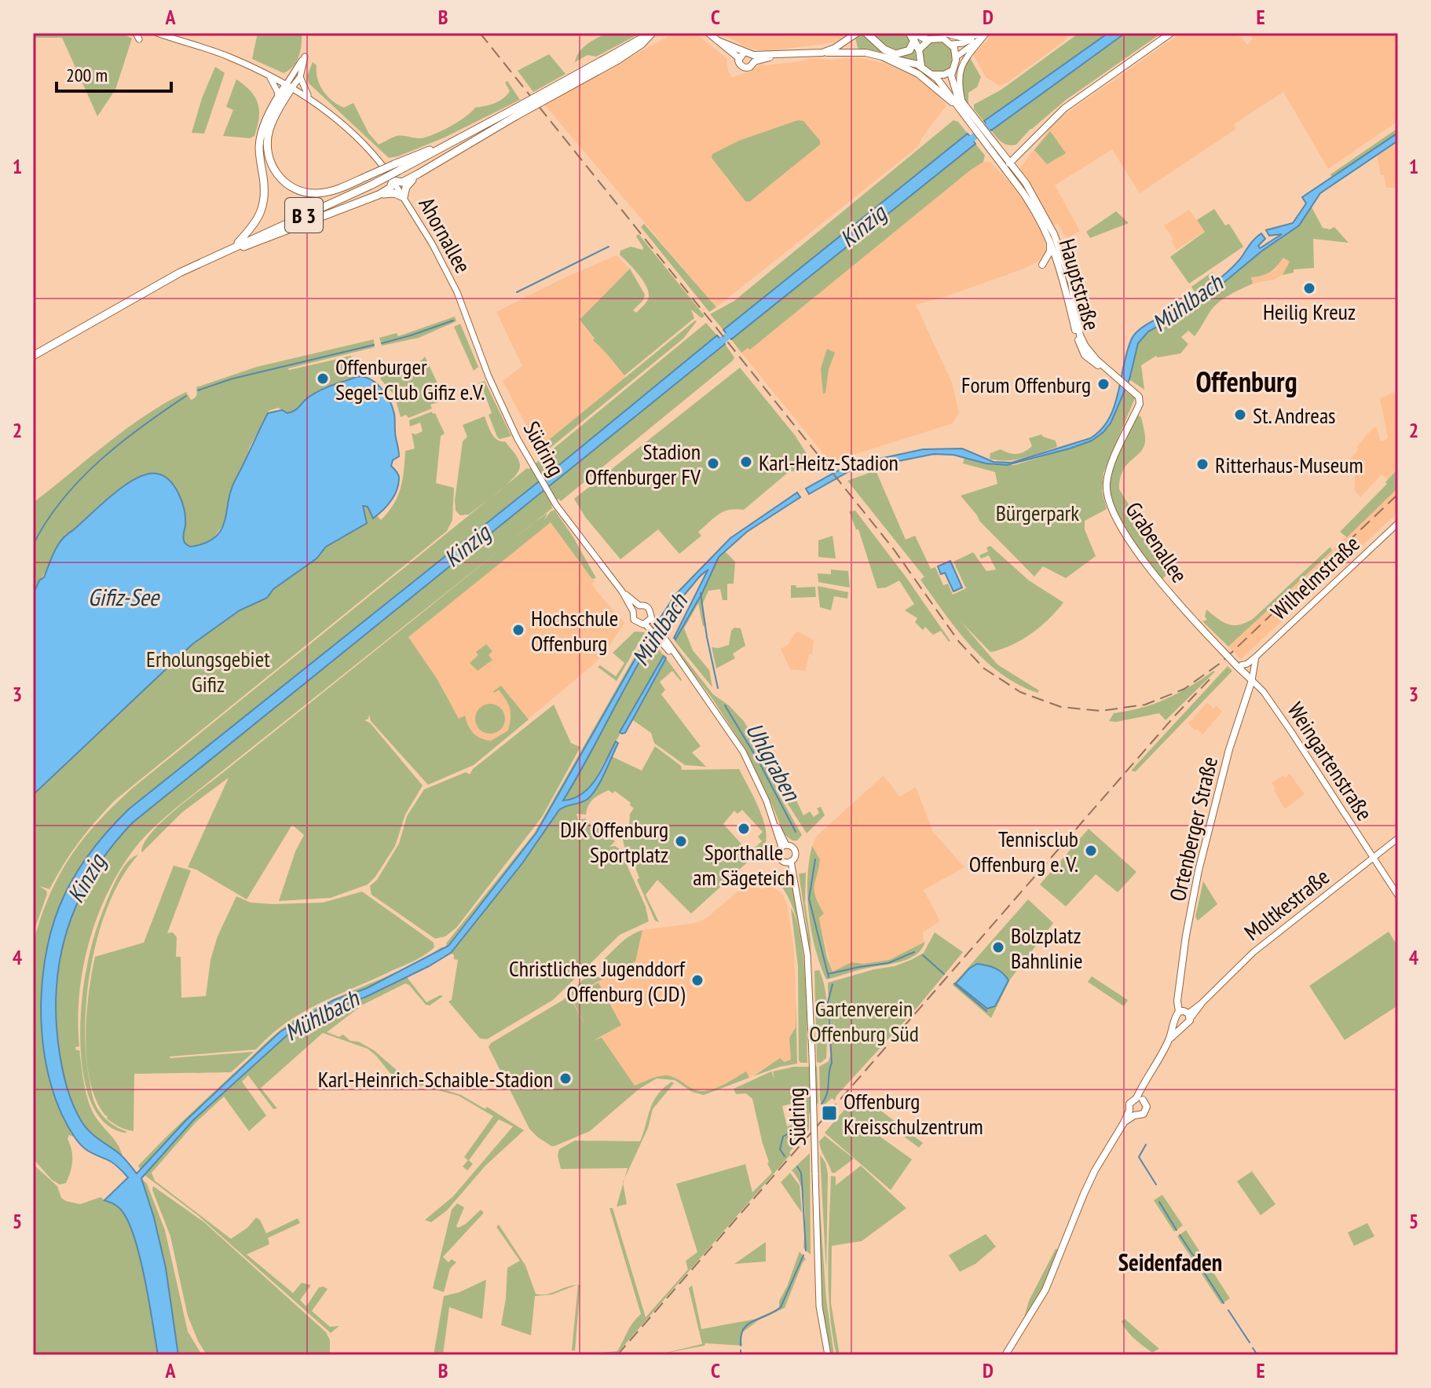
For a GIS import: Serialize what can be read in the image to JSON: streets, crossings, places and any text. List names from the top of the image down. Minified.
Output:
{"streets":{"highway":["B 3"],"main road":["Hauptstraße","Grabenallee","Ortenberger Straße"],"street":["Ahornallee","Südring","Wilhelmstraße","Weingartenstraße","Moltkestraße"]},"crossings":[["Ahornallee","Südring"],["Hauptstraße","Grabenallee"],["Grabenallee","Wilhelmstraße"],["Grabenallee","Weingartenstraße"],["Grabenallee","Ortenberger Straße"],["Weingartenstraße","Ortenberger Straße"],["Weingartenstraße","Moltkestraße"],["Ortenberger Straße","Moltkestraße"]],"districts":["Offenburg","Seidenfaden"],"water":["Kinzig","Mühlbach","Gifiz-See","Uhlgraben"],"parks":["Bürgerpark","Erholungsgebiet Gifiz","Gartenverein Offenburg Süd"],"places":{"other":["Heilig Kreuz","Offenburger Segel-Club Gifiz e.V.","Forum Offenburg","St. Andreas","Karl-Heitz-Stadion","Stadion Offenburger FV","Ritterhaus-Museum","Hochschule Offenburg","Sporthalle am Sägeteich","DJK Offenburg Sportplatz","Tennisclub Offenburg e. V.","Bolzplatz Bahnlinie","Christliches Jugenddorf Offenburg (CJD)","Karl-Heinrich-Schaible-Stadion"],"transit":["Offenburg Kreisschulzentrum"]},"scale_bar":"200 m","grid":{"columns":["A","B","C","D","E"],"rows":["1","2","3","4","5"]}}
